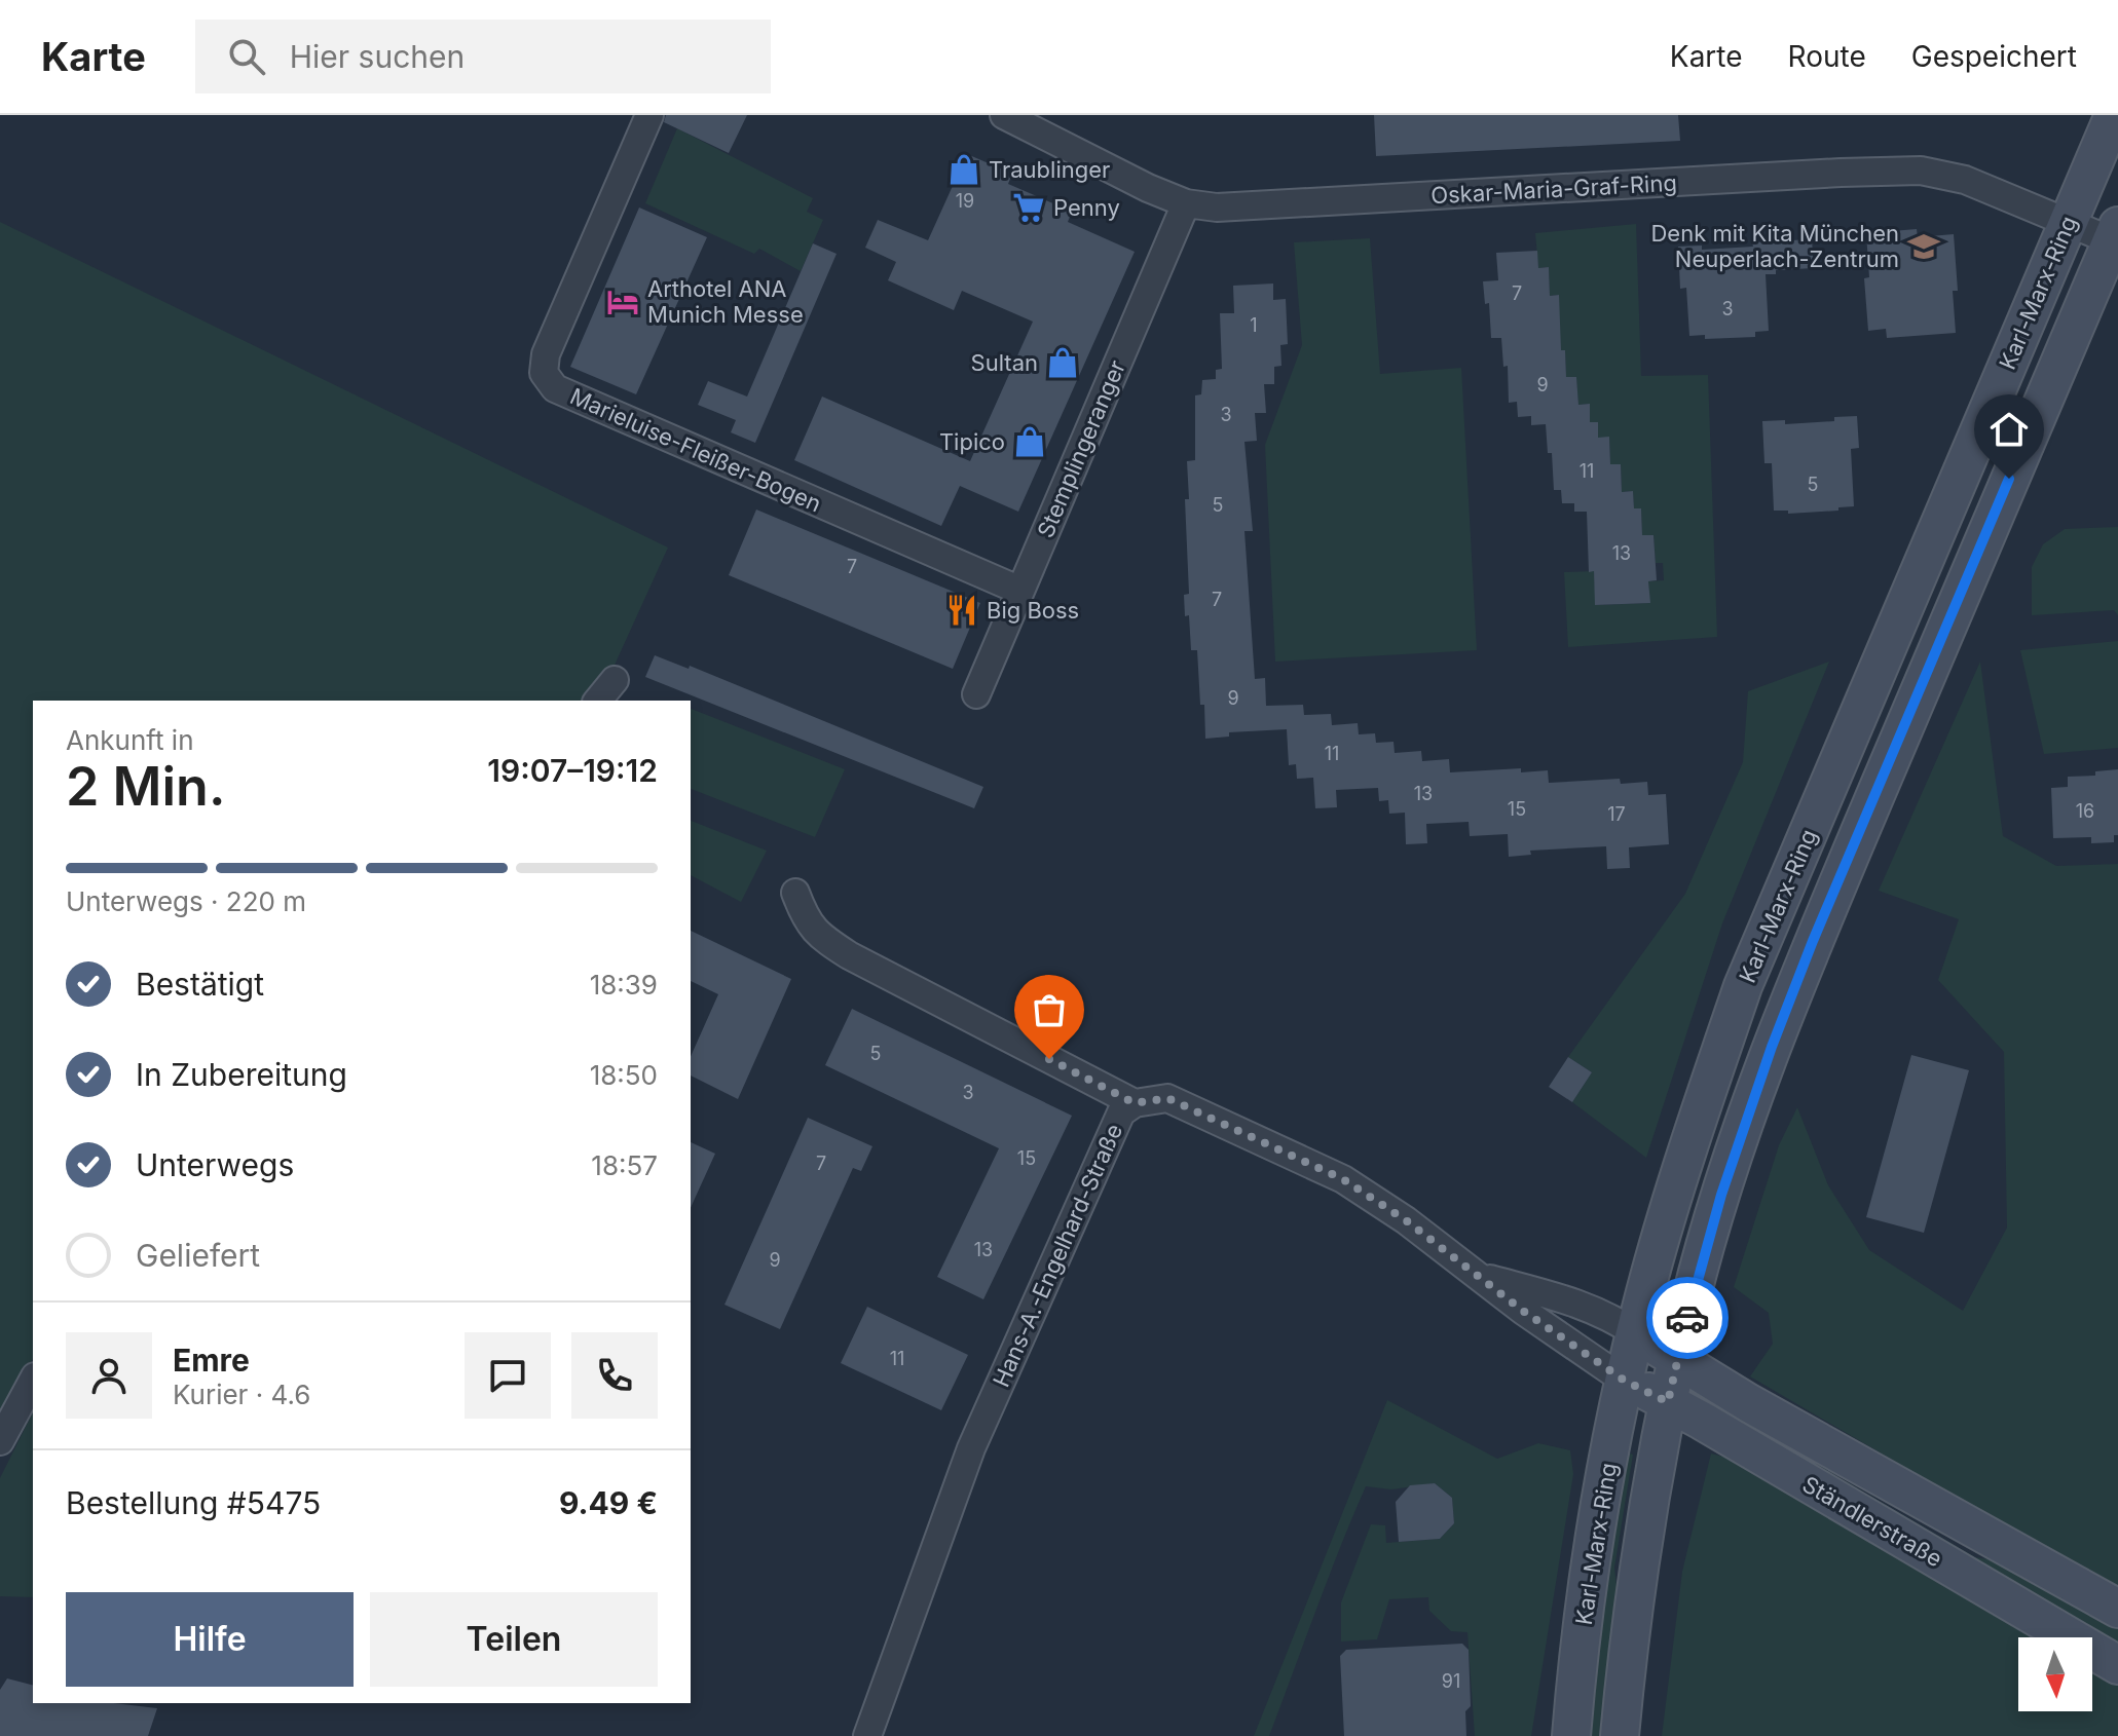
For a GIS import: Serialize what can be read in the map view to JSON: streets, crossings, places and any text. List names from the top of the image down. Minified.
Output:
{"streets":{"main road":["Karl-Marx-Ring","Ständlerstraße"],"street":["Oskar-Maria-Graf-Ring","Stemplingeranger","Marieluise-Fleißer-Bogen","Hans-A.-Engelhard-Straße"]},"crossings":[["Oskar-Maria-Graf-Ring","Karl-Marx-Ring"],["Oskar-Maria-Graf-Ring","Stemplingeranger"],["Karl-Marx-Ring","Hans-A.-Engelhard-Straße"],["Karl-Marx-Ring","Ständlerstraße"],["Stemplingeranger","Marieluise-Fleißer-Bogen"],["Hans-A.-Engelhard-Straße","Ständlerstraße"]],"places":{"shop":["Traublinger","Sultan","Tipico"],"supermarket":["Penny"],"school or university":["Denk mit Kita München Neuperlach-Zentrum"],"hotel":["Arthotel ANA Munich Messe"],"restaurant":["Big Boss"]},"house_numbers":["19","7","3","1","9","3","11","5","5","13","7","7","9","11","13","15","16","17","5","3","15","7","13","9","11","91"],"north":"bottom","page":{"header":"Karte","search":"Hier suchen","nav":["Karte","Route","Gespeichert"],"heading":["2 Min.","Ankunft in","19:07–19:12"],"panel":["Emre","Kurier · 4.6","Bestellung #5475","9.49 €"],"bar":"Unterwegs · 220 m","list":[["Bestätigt","18:39"],["In Zubereitung","18:50"],["Unterwegs","18:57"],"Geliefert"],"buttons":["Hilfe","Teilen"]}}
